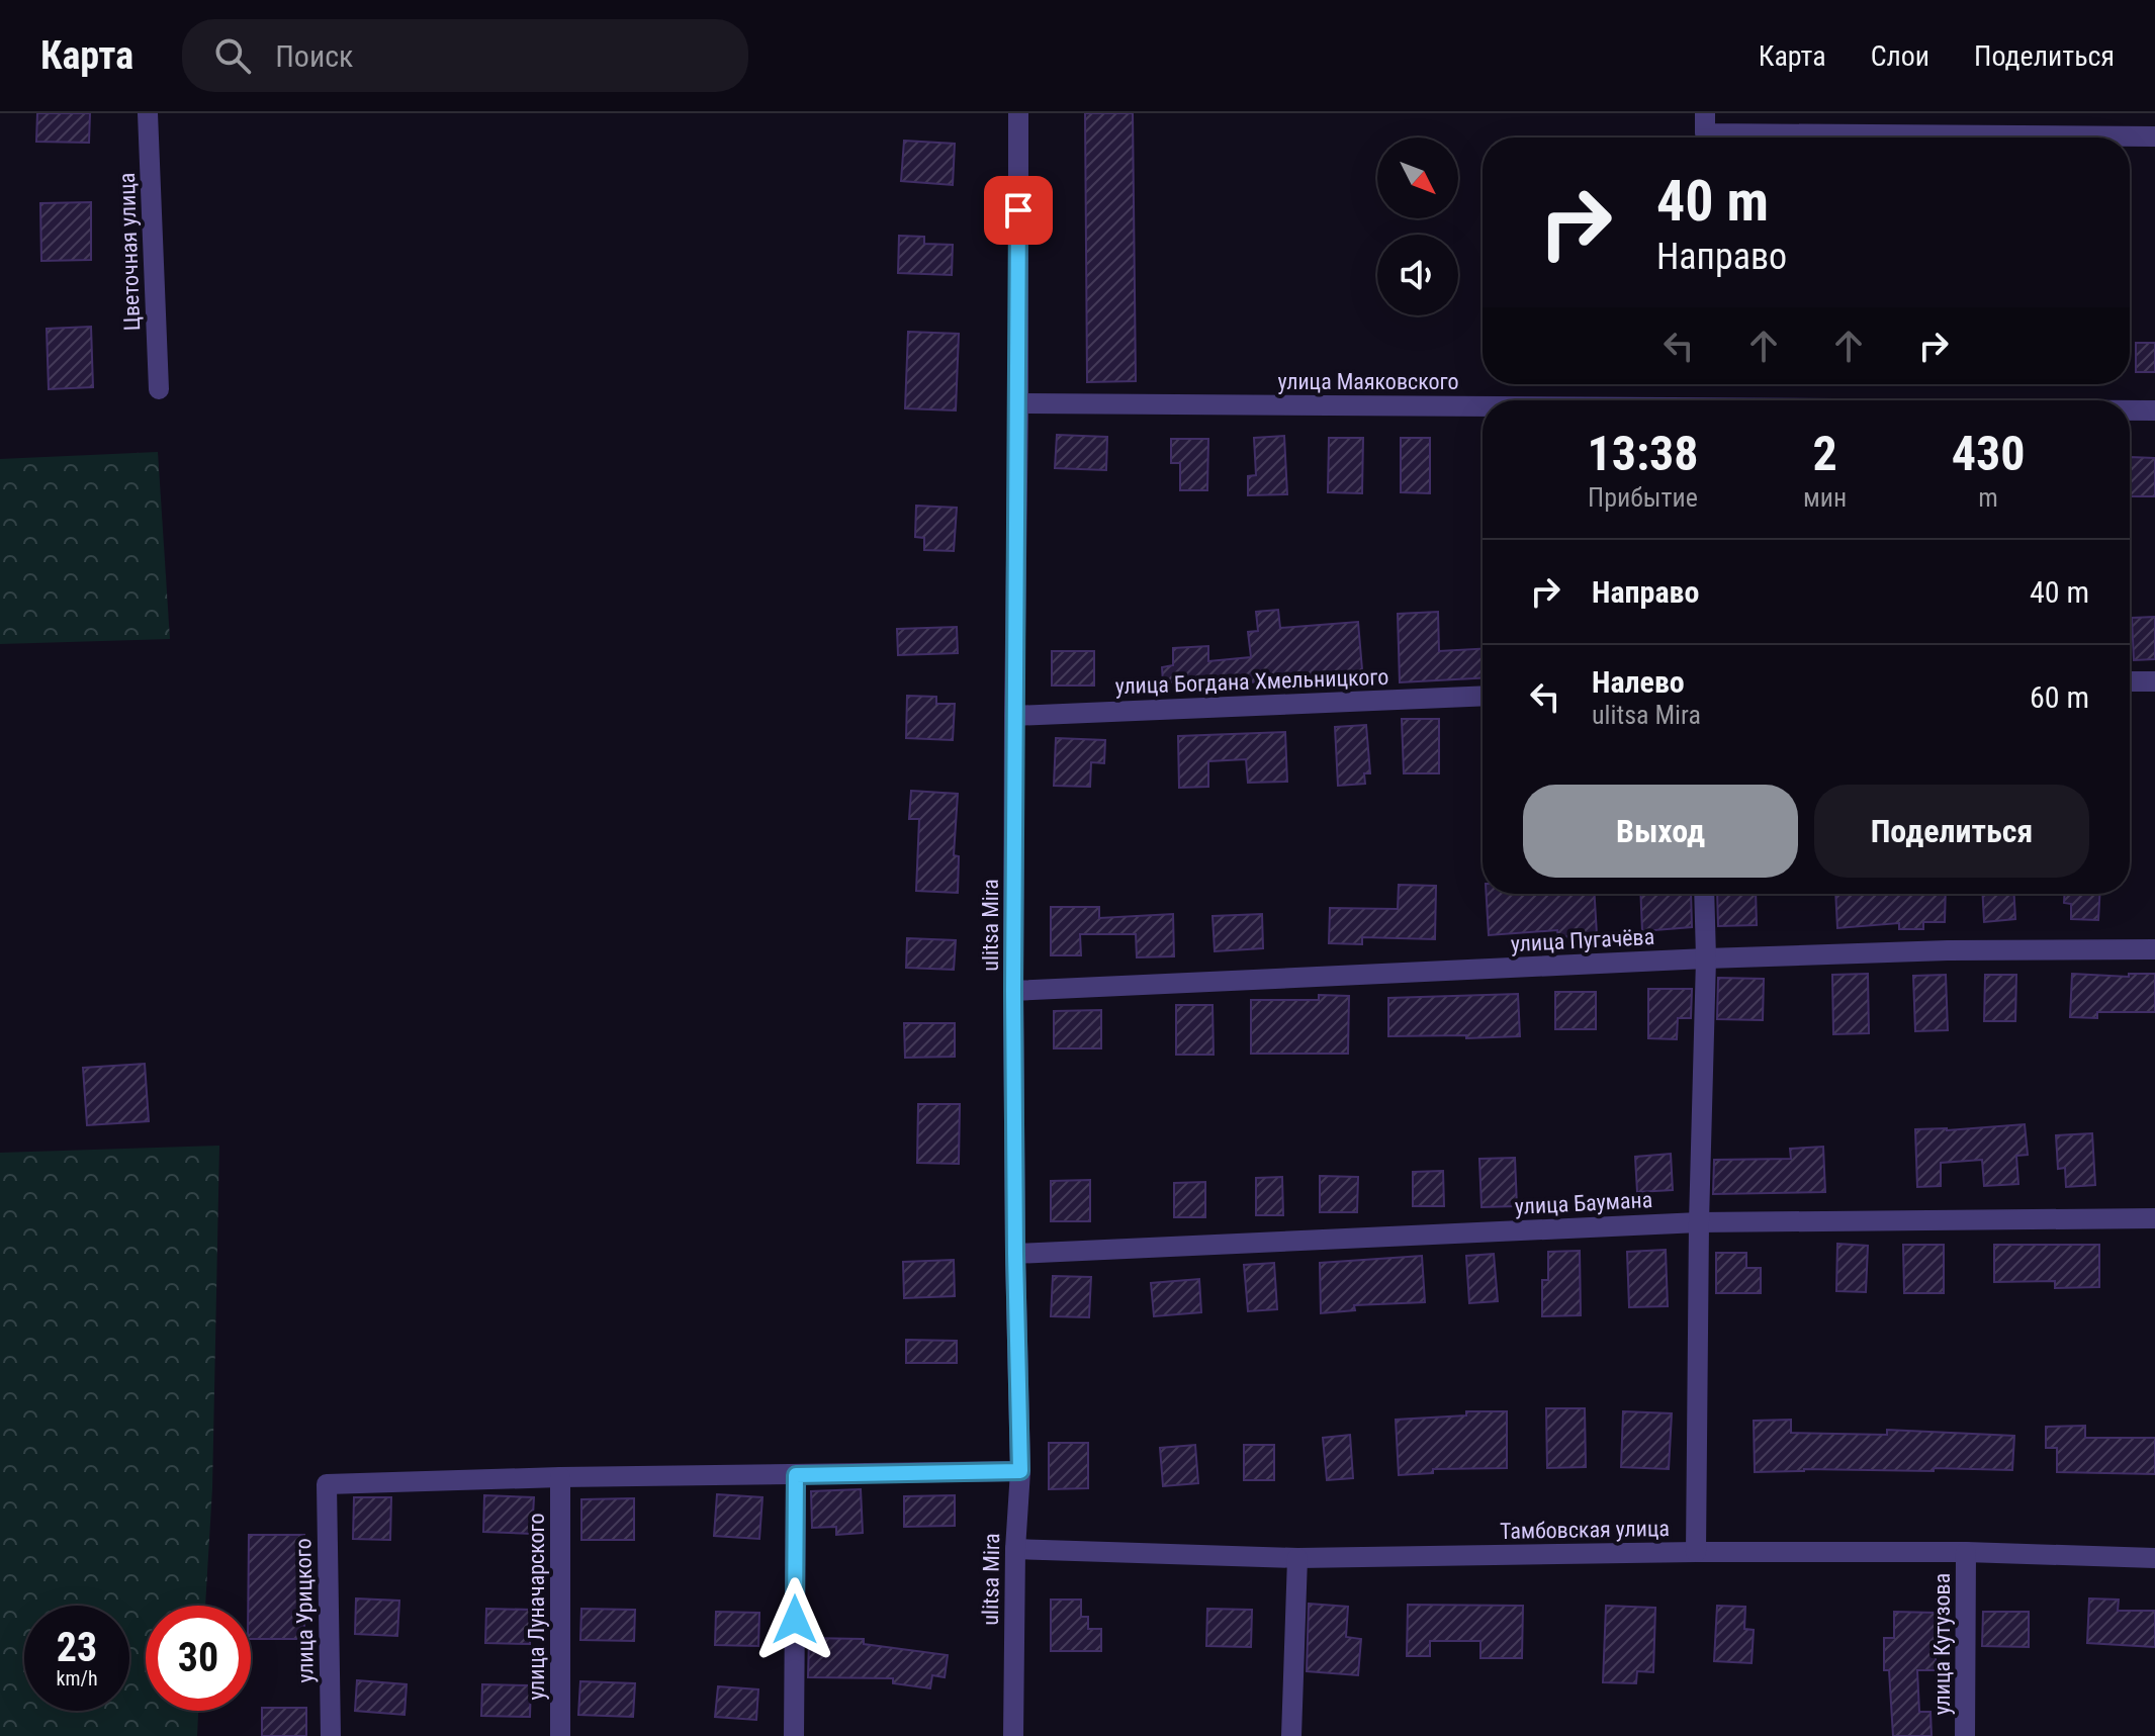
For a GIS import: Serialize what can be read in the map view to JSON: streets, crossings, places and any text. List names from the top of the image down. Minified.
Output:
{"streets":{"street":["Цветочная улица","улица Маяковского","улица Богдана Хмельницкого","ulitsa Mira","улица Пугачёва","улица Баумана","Тамбовская улица","улица Луначарского","улица Урицкого","улица Кутузова"]},"crossings":[["улица Маяковского","ulitsa Mira"],["улица Богдана Хмельницкого","ulitsa Mira"],["ulitsa Mira","улица Пугачёва"],["ulitsa Mira","улица Баумана"],["ulitsa Mira","Тамбовская улица"],["Тамбовская улица","улица Кутузова"],["улица Луначарского","улица Урицкого"]],"north":"bottom right","page":{"header":"Карта","search":"Поиск","nav":["Карта","Слои","Поделиться"],"turn":["40 m","Направо"],"eta":["13:38","Прибытие","2","мин","430","m"],"list":[{"name":"Направо","value":"40 m"},{"name":"Налево","note":"ulitsa Mira","value":"60 m"}],"buttons":["Выход","Поделиться"],"speed":"23 km/h","limit":"30"}}
